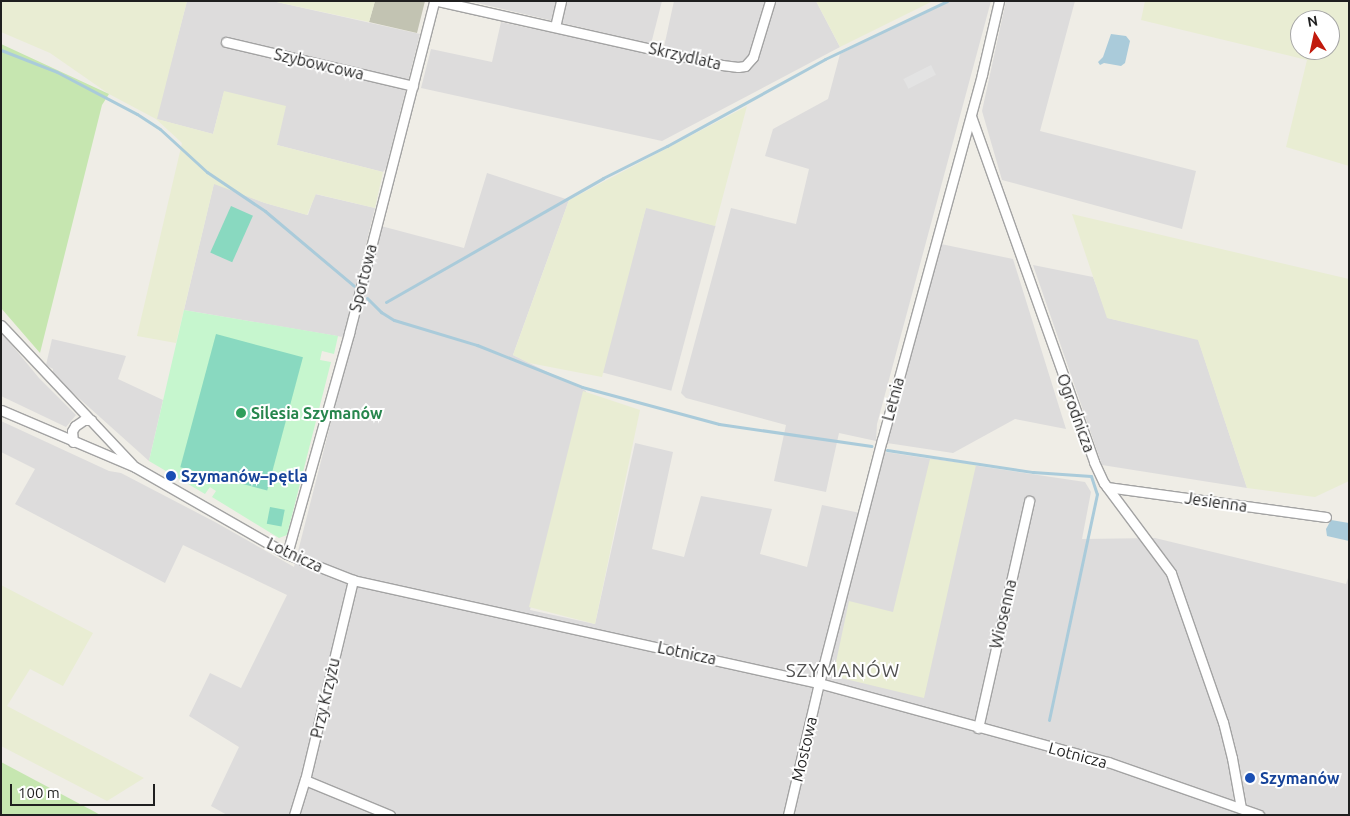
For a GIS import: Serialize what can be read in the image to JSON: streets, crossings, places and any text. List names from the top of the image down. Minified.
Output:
{"streets":{"street":["Skrzydlata","Szybowcowa","Sportowa","Letnia","Ogrodnicza","Jesienna","Lotnicza","Wiosenna","Przy Krzyżu","Mostowa"]},"crossings":[["Skrzydlata","Sportowa"],["Szybowcowa","Sportowa"],["Sportowa","Lotnicza"],["Letnia","Ogrodnicza"],["Letnia","Lotnicza"],["Letnia","Mostowa"],["Ogrodnicza","Jesienna"],["Ogrodnicza","Lotnicza"],["Lotnicza","Wiosenna"],["Lotnicza","Przy Krzyżu"],["Lotnicza","Mostowa"]],"districts":["SZYMANÓW"],"places":["Silesia Szymanów","Szymanów–pętla","Szymanów"],"scale_bar":"100 m","north":"top"}
